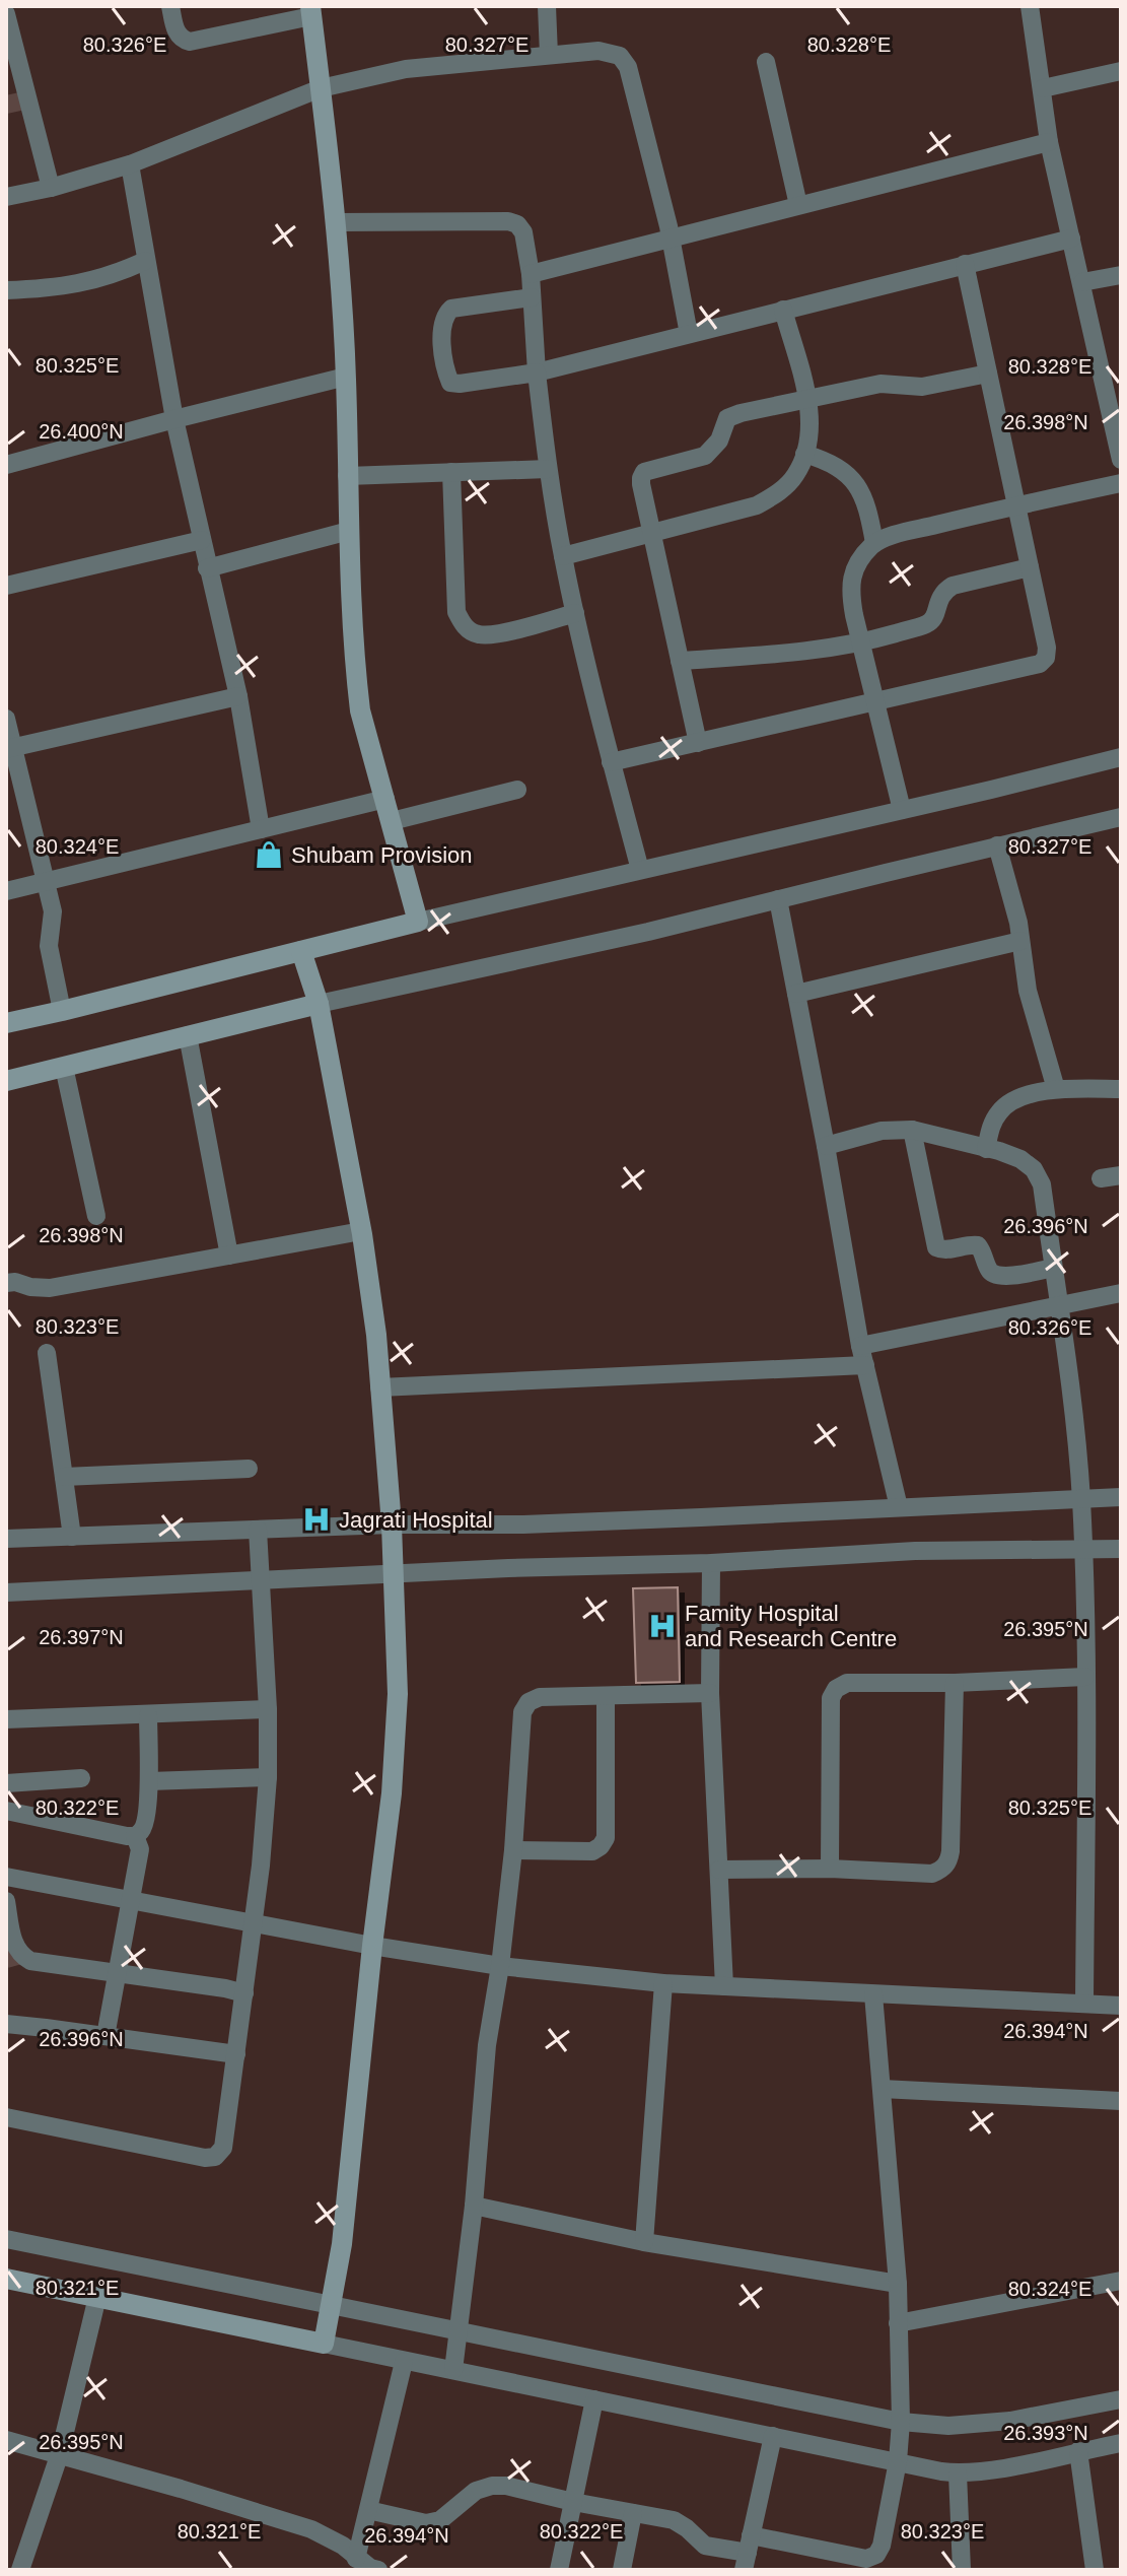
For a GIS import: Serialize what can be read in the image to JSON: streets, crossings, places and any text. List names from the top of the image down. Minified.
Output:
{"places":{"shop":["Shubam Provision"],"hospital":["Jagrati Hospital","Famity Hospital and Research Centre"]},"coordinates":["80.326°E","80.327°E","80.328°E","80.325°E","26.398°N","26.400°N","80.324°E","26.396°N","80.323°E","26.395°N","26.397°N","80.322°E","26.394°N","80.321°E","26.393°N"]}
